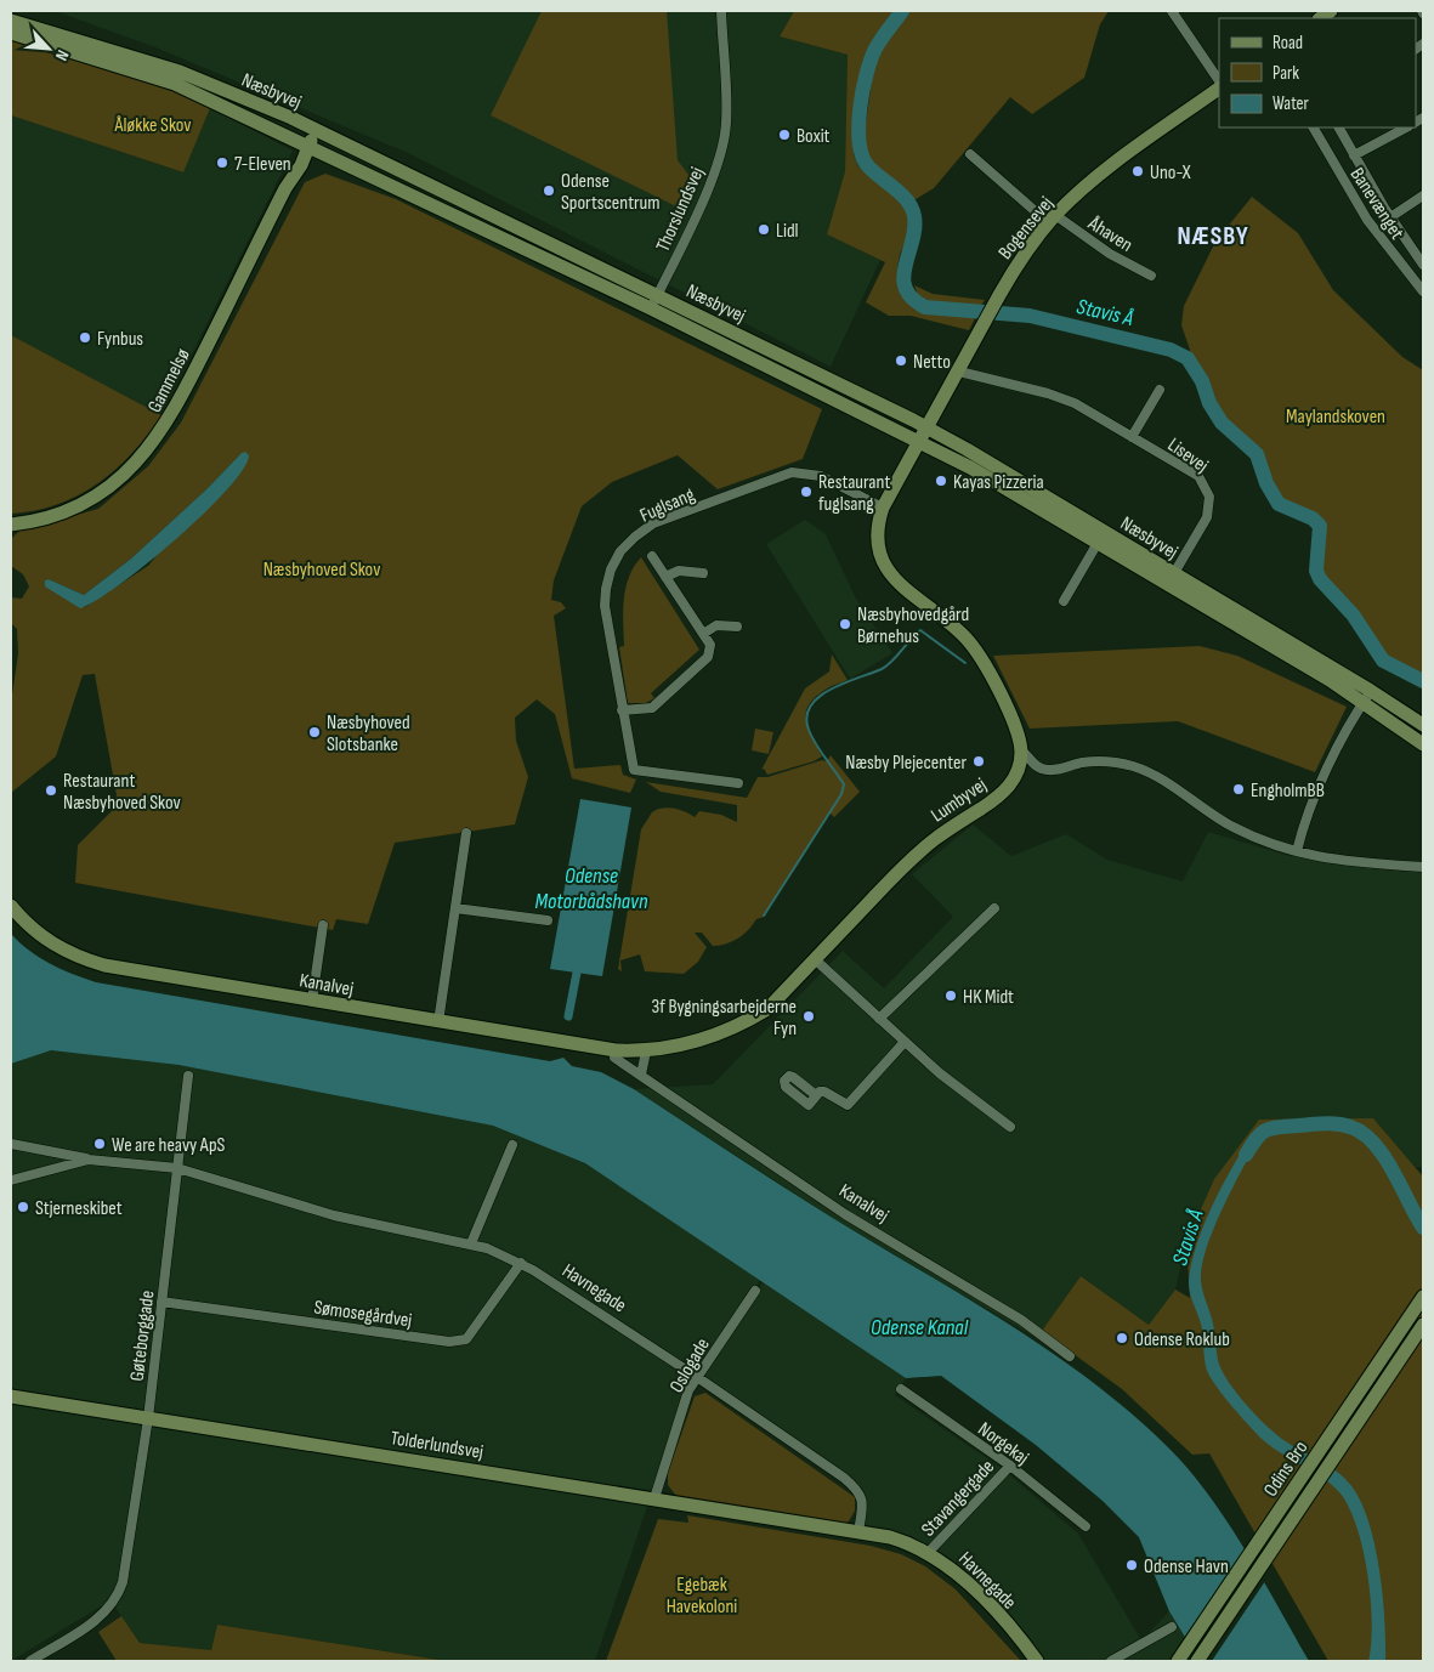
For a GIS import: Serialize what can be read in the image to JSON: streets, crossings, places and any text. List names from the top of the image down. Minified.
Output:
{"streets":{"street":["Næsbyvej","Banevænget","Thorslundsvej","Bogensevej","Åhaven","Gammelsø","Lisevej","Fuglsang","Lumbyvej","Kanalvej","Havnegade","Sømosegårdvej","Gøteborggade","Oslogade","Norgekaj","Tolderlundsvej","Odins Bro","Stavangergade"]},"crossings":[["Næsbyvej","Thorslundsvej"],["Næsbyvej","Bogensevej"],["Næsbyvej","Gammelsø"],["Næsbyvej","Lisevej"],["Bogensevej","Åhaven"],["Bogensevej","Lisevej"],["Bogensevej","Fuglsang"],["Bogensevej","Lumbyvej"],["Lumbyvej","Kanalvej"],["Havnegade","Sømosegårdvej"],["Havnegade","Gøteborggade"],["Havnegade","Oslogade"],["Havnegade","Tolderlundsvej"],["Havnegade","Stavangergade"],["Sømosegårdvej","Gøteborggade"],["Gøteborggade","Tolderlundsvej"],["Oslogade","Tolderlundsvej"],["Norgekaj","Stavangergade"]],"districts":["NÆSBY"],"water":["Stavis Å","Odense Motorbådshavn","Odense Kanal"],"parks":["Åløkke Skov","Maylandskoven","Næsbyhoved Skov","Egebæk Havekoloni"],"places":["Boxit","7-Eleven","Uno-X","Odense Sportscentrum","Lidl","Fynbus","Netto","Kayas Pizzeria","Restaurant fuglsang","Næsbyhovedgård Børnehus","Næsbyhoved Slotsbanke","Næsby Plejecenter","EngholmBB","Restaurant Næsbyhoved Skov","HK Midt","3f Bygningsarbejderne Fyn","We are heavy ApS","Stjerneskibet","Odense Roklub","Odense Havn"],"legend":["Road","Park","Water"],"north":"bottom right"}
